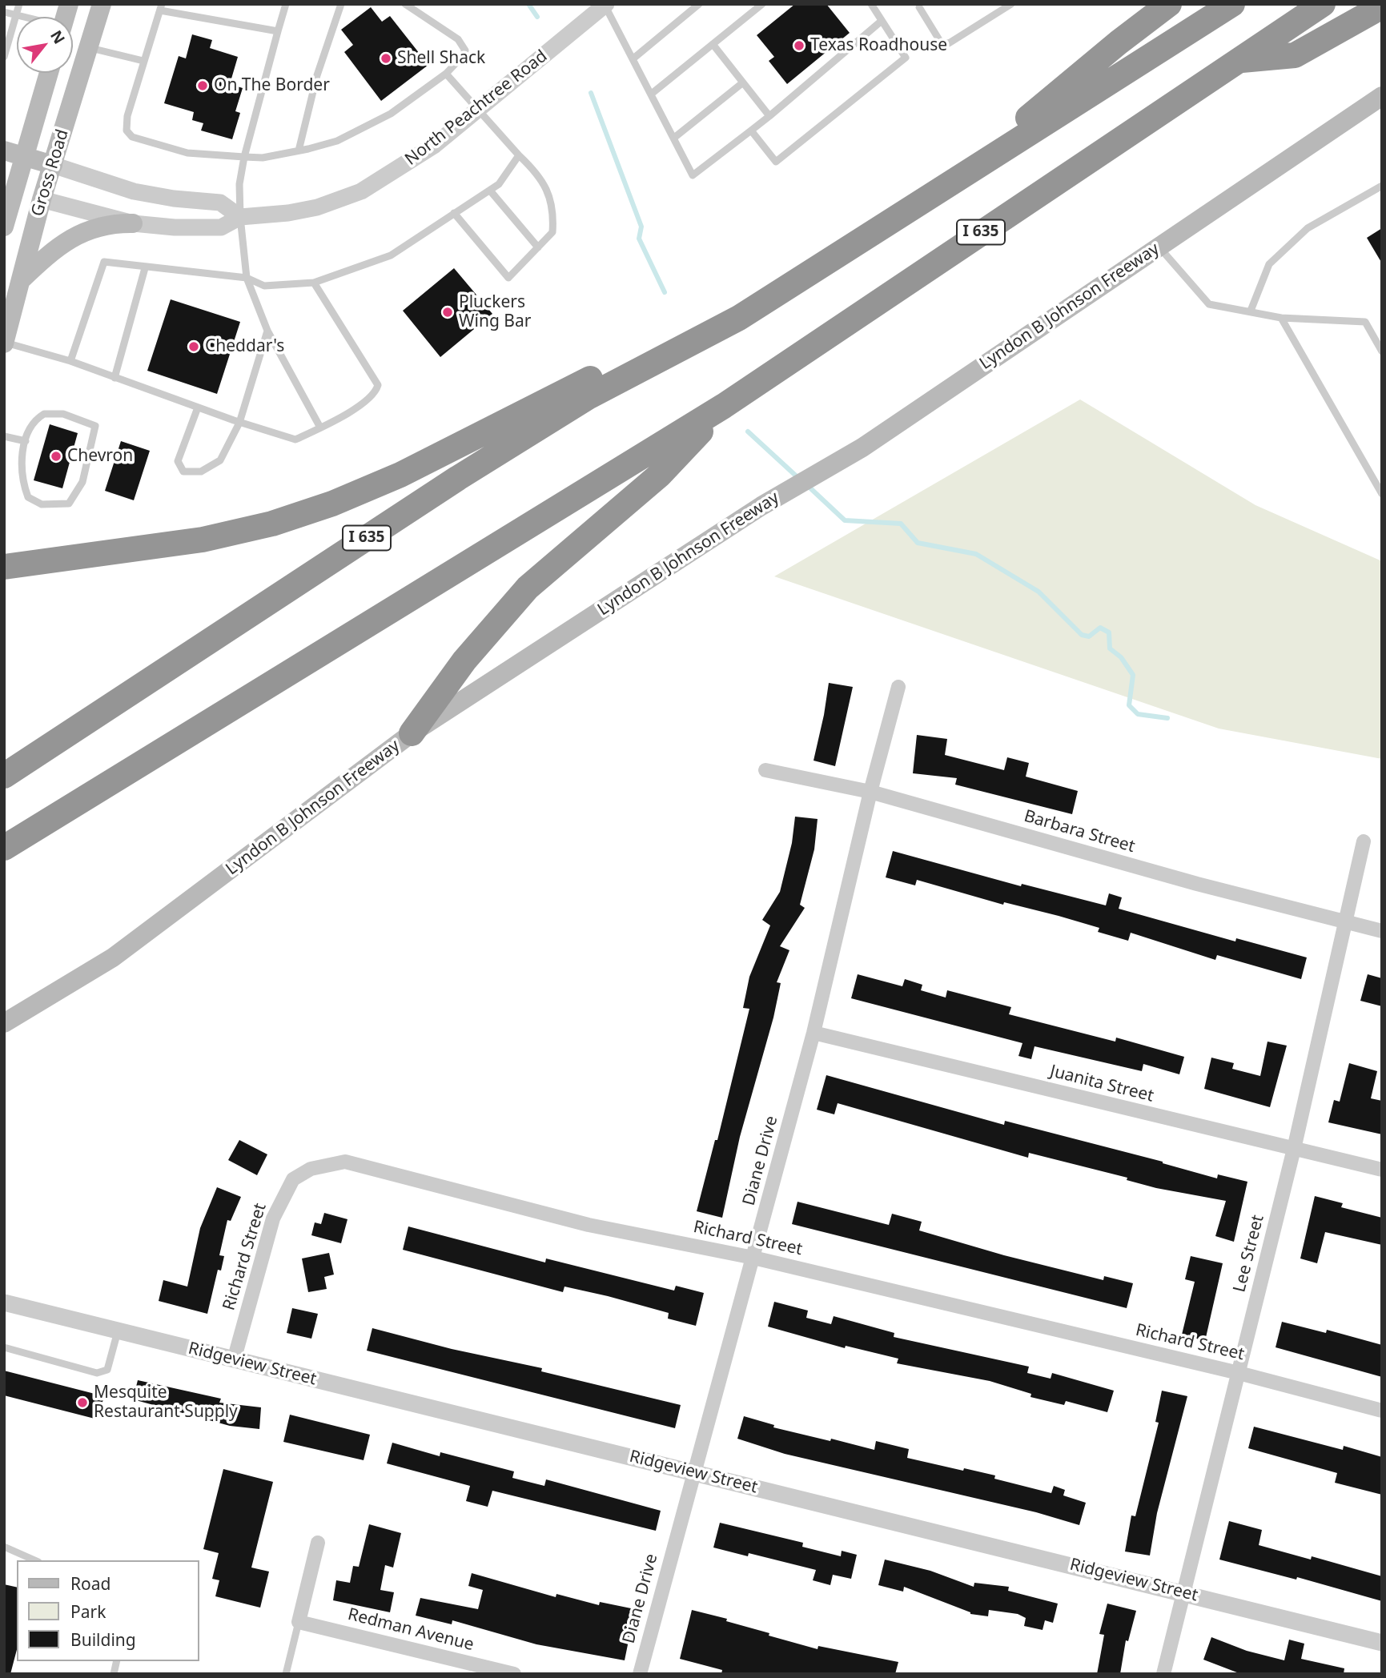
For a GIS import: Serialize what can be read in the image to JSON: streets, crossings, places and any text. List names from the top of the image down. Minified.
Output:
{"streets":{"highway":["I 635"],"main road":["North Peachtree Road","Gross Road","Lyndon B Johnson Freeway"],"street":["Barbara Street","Juanita Street","Diane Drive","Richard Street","Lee Street","Ridgeview Street","Redman Avenue"]},"crossings":[["North Peachtree Road","Gross Road"],["Barbara Street","Diane Drive"],["Barbara Street","Lee Street"],["Juanita Street","Diane Drive"],["Juanita Street","Lee Street"],["Diane Drive","Richard Street"],["Diane Drive","Ridgeview Street"],["Richard Street","Lee Street"],["Richard Street","Ridgeview Street"],["Lee Street","Ridgeview Street"]],"places":["Texas Roadhouse","Shell Shack","On The Border","Pluckers Wing Bar","Cheddar's","Chevron","Mesquite Restaurant Supply"],"legend":["Road","Park","Building"],"north":"top right"}
